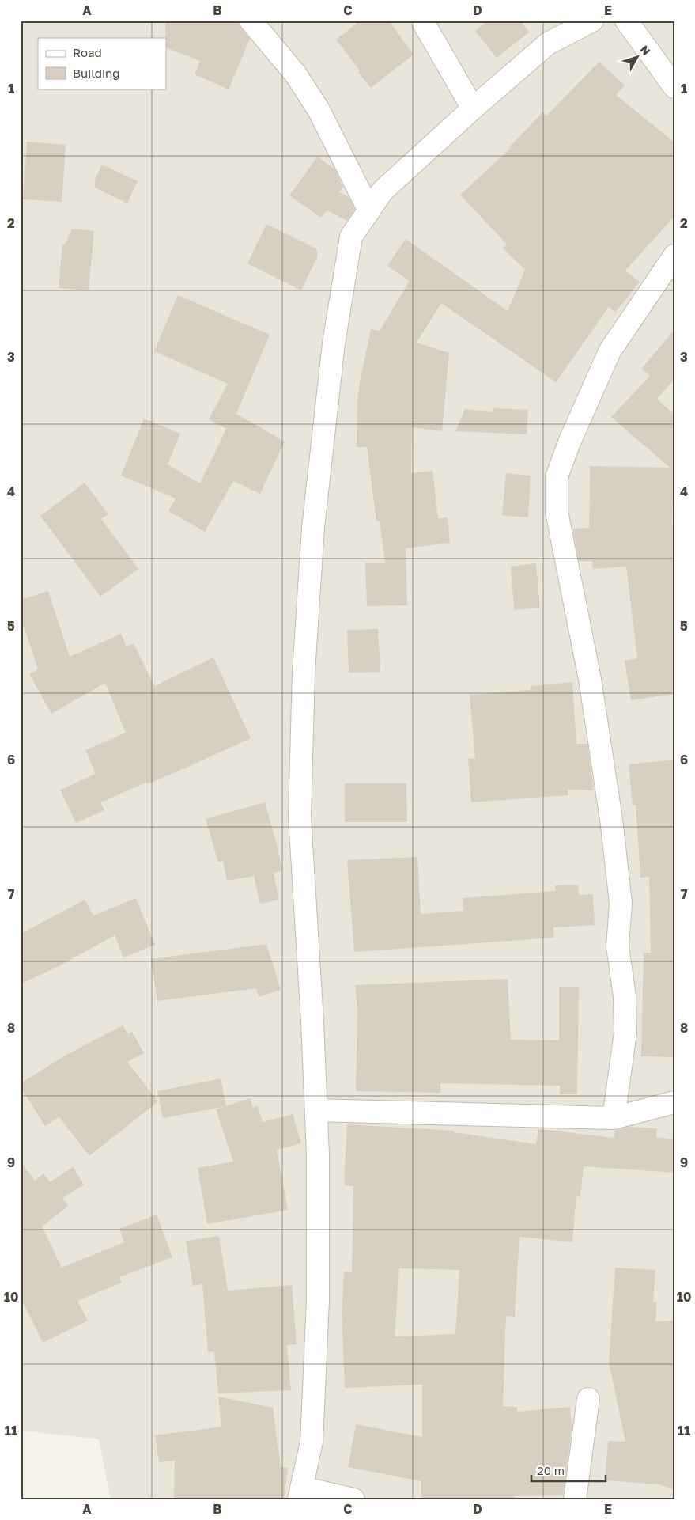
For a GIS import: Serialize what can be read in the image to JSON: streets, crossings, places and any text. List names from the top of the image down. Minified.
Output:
{"legend":["Road","Building"],"scale_bar":"20 m","north":"top right","grid":{"columns":["A","B","C","D","E"],"rows":["1","2","3","4","5","6","7","8","9","10","11"]}}
